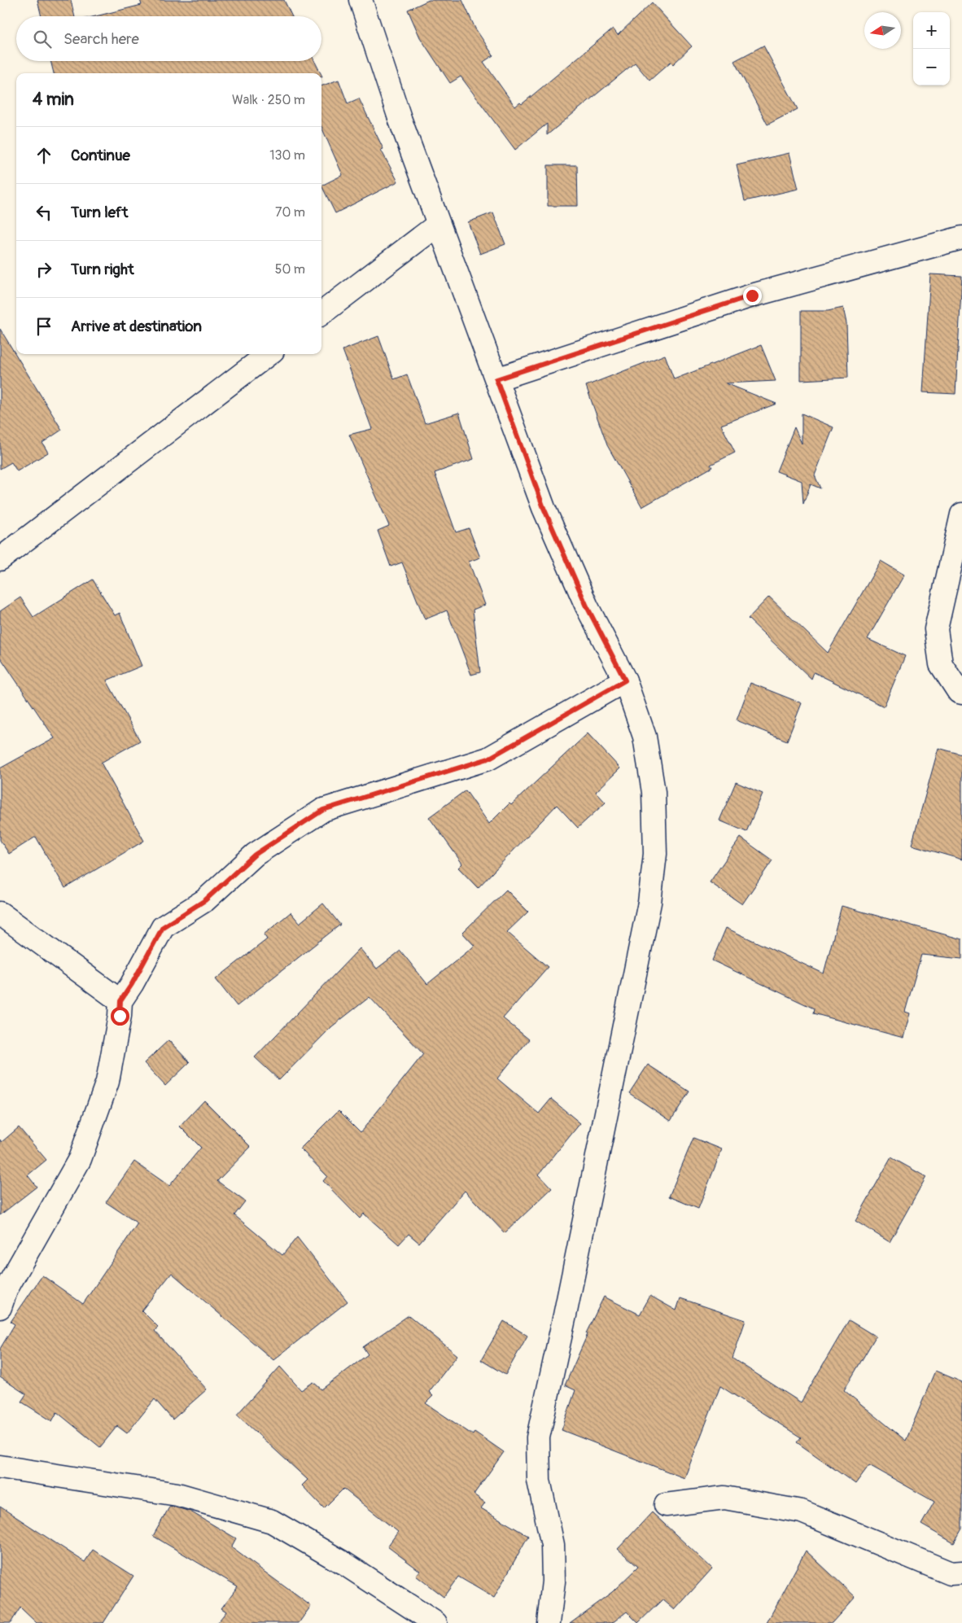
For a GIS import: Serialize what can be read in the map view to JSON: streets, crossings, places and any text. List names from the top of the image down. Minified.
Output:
{"north":"left","page":{"map_buttons":["+","−"],"search":"Search here","heading":["4 min","Walk · 250 m"],"list":[["Continue","130 m"],["Turn left","70 m"],["Turn right","50 m"],"Arrive at destination"]}}
